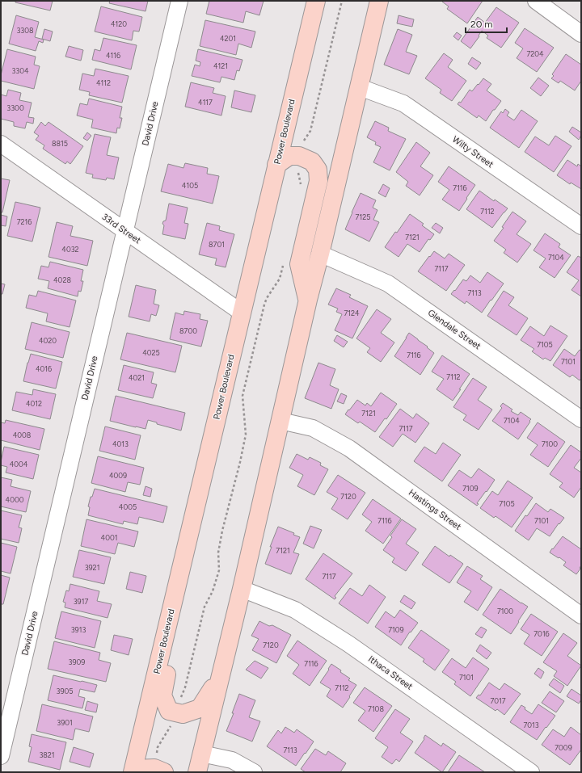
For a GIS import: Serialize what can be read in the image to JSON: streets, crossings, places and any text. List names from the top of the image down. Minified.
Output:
{"streets":{"main road":["Power Boulevard"],"street":["David Drive","Wilty Street","33rd Street","Glendale Street","Hastings Street","Ithaca Street"]},"crossings":[["David Drive","33rd Street"],["Power Boulevard","33rd Street"]],"house_numbers":["4120","3308","4201","7204","4116","4121","3304","4112","4117","3300","8815","4105","7116","7112","7125","7216","7121","8701","4032","7104","7117","4028","7113","7124","8700","4020","7105","4025","7116","7101","4016","7112","4021","4012","7121","7104","7117","4008","4013","7100","4004","4009","7109","7120","4000","7105","4005","7116","7101","4001","7121","3921","7117","3917","7100","3913","7109","7016","7120","3909","7116","7101","7112","3905","7017","7108","3901","7013","7009","7113","3821"],"scale_bar":"20 m"}
